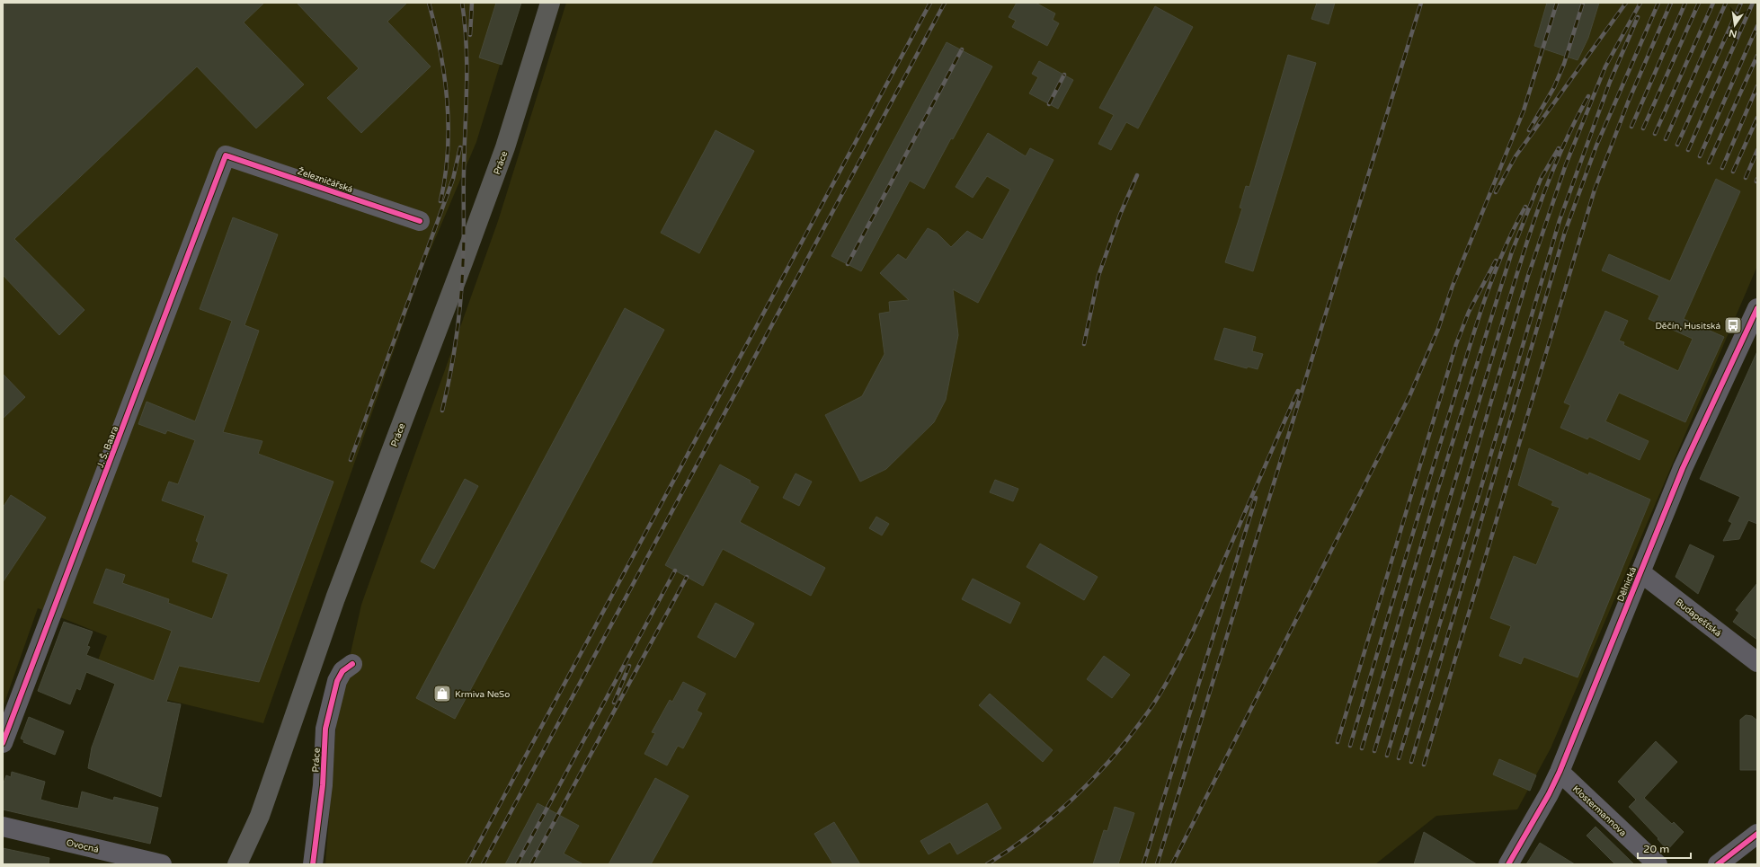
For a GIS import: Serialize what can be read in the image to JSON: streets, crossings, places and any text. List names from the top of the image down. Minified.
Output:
{"streets":{"main road":["Práce"],"street":["Železničářská","J. Š. Baara","Dělnická","Budapešťská","Klostermannova","Ovocná"]},"crossings":[["Železničářská","J. Š. Baara"],["Dělnická","Budapešťská"],["Dělnická","Klostermannova"]],"places":{"bus stop":["Děčín, Husitská"],"shop":["Krmiva NeSo"]},"scale_bar":"20 m","north":"bottom"}
